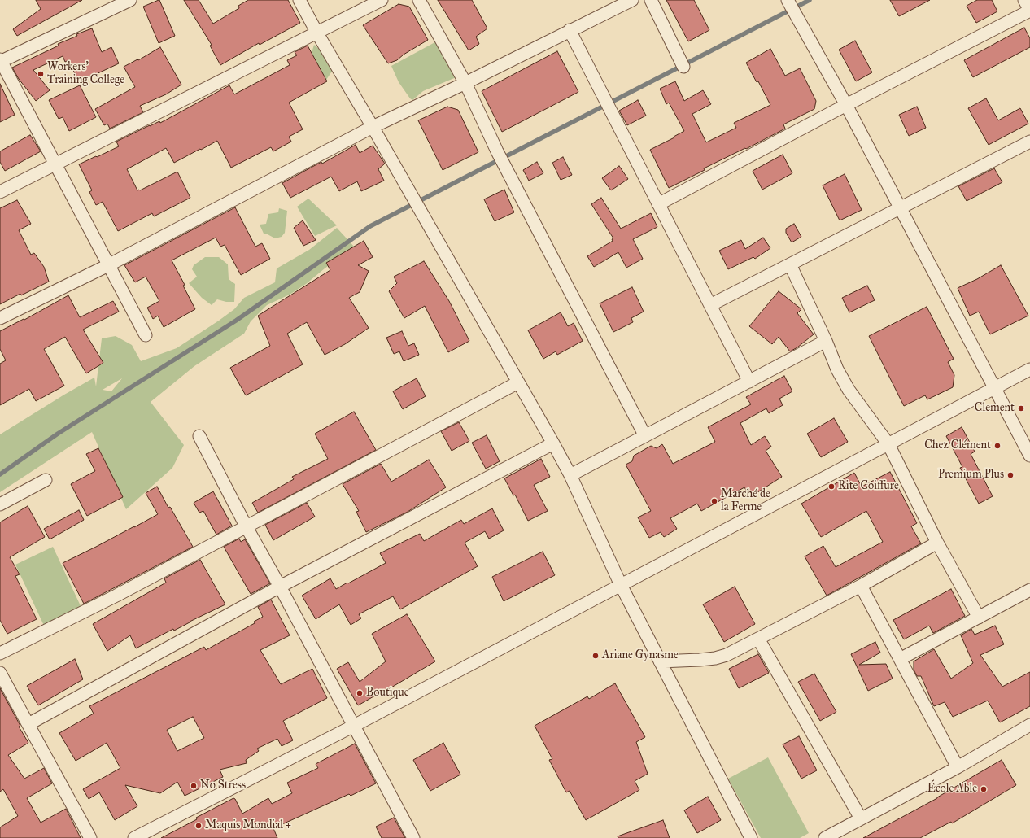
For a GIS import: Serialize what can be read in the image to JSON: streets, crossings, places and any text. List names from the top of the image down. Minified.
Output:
{"places":["Workers' Training College","Clement","Chez Clément","Premium Plus","Rite Coiffure","Marché de la Ferme","Ariane Gynasme","Boutique","No Stress","École Able","Maquis Mondial +"]}
